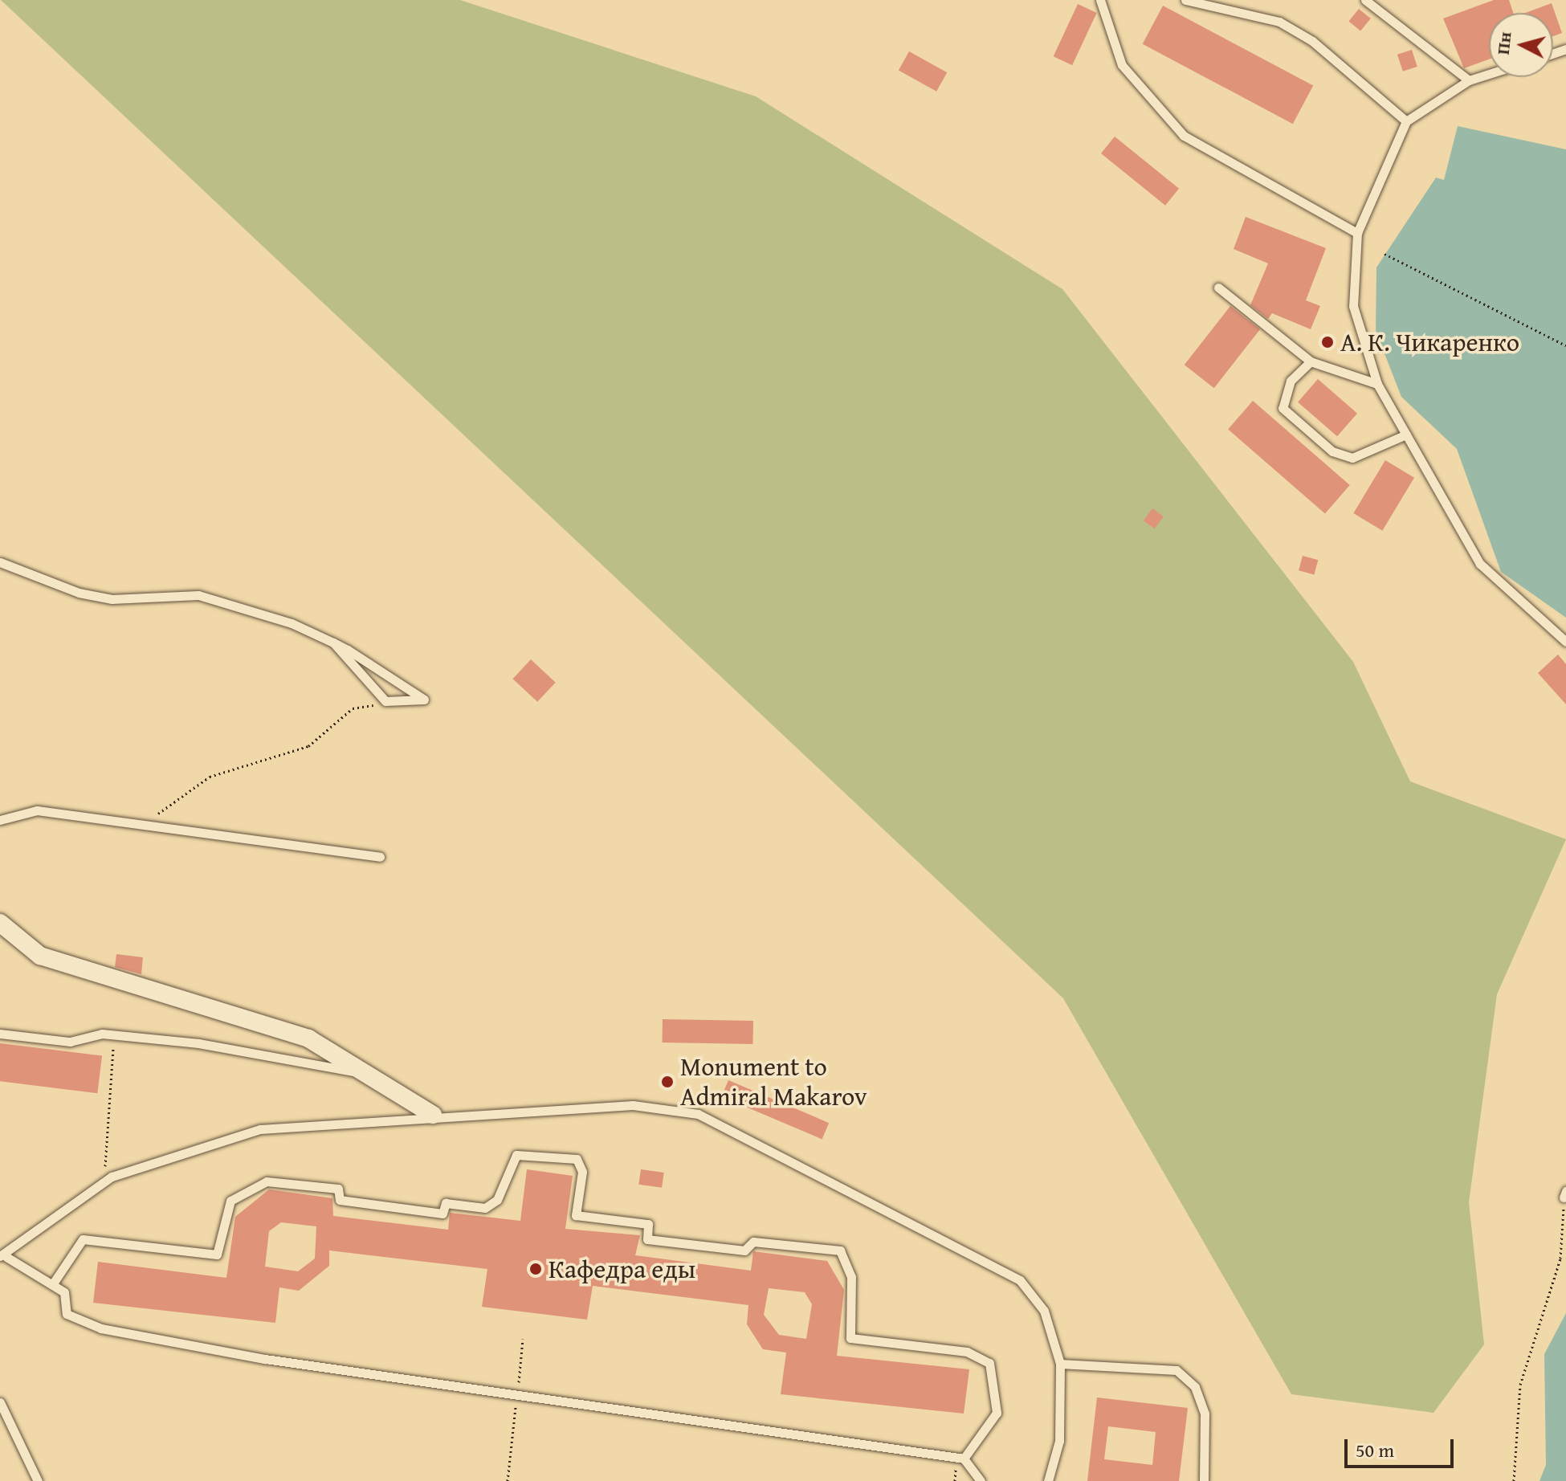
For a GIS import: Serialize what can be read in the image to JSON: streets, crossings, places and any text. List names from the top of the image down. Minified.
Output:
{"places":["А. К. Чикаренко","Monument to Admiral Makarov","Кафедра еды"],"scale_bar":"50 m","north":"left"}
